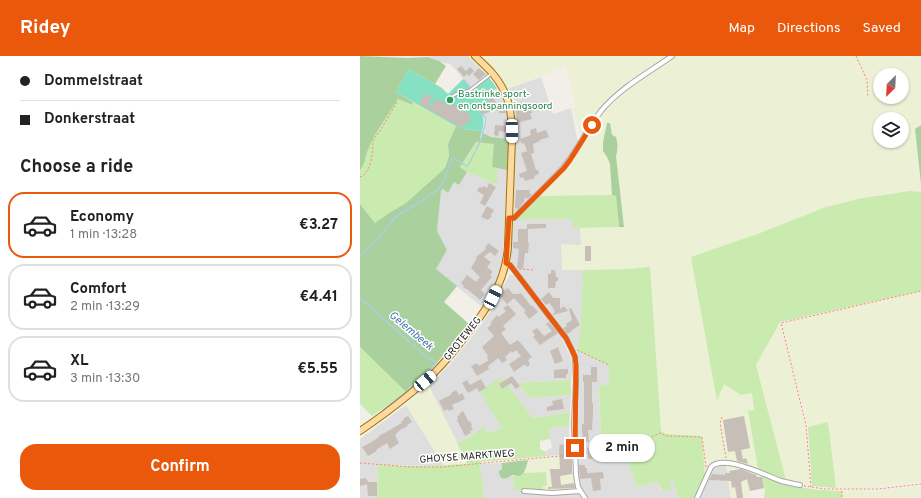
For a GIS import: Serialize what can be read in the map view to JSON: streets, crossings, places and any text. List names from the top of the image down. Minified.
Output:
{"streets":{"main road":["GROTEWEG"],"path":["GHOYSE MARKTWEG"]},"water":["Gelembeek"],"places":["Bastrinke sport- en ontspanningsoord"],"north":"bottom left","page":{"header":"Ridey","nav":["Map","Directions","Saved"],"banner":["Dommelstraat","Donkerstraat"],"heading":"Choose a ride","list":[{"name":"Economy","note":"1 min · 13:28","value":"€3.27"},{"name":"Comfort","note":"2 min · 13:29","value":"€4.41"},{"name":"XL","note":"3 min · 13:30","value":"€5.55"}],"bubble":"2 min","buttons":"Confirm"}}
